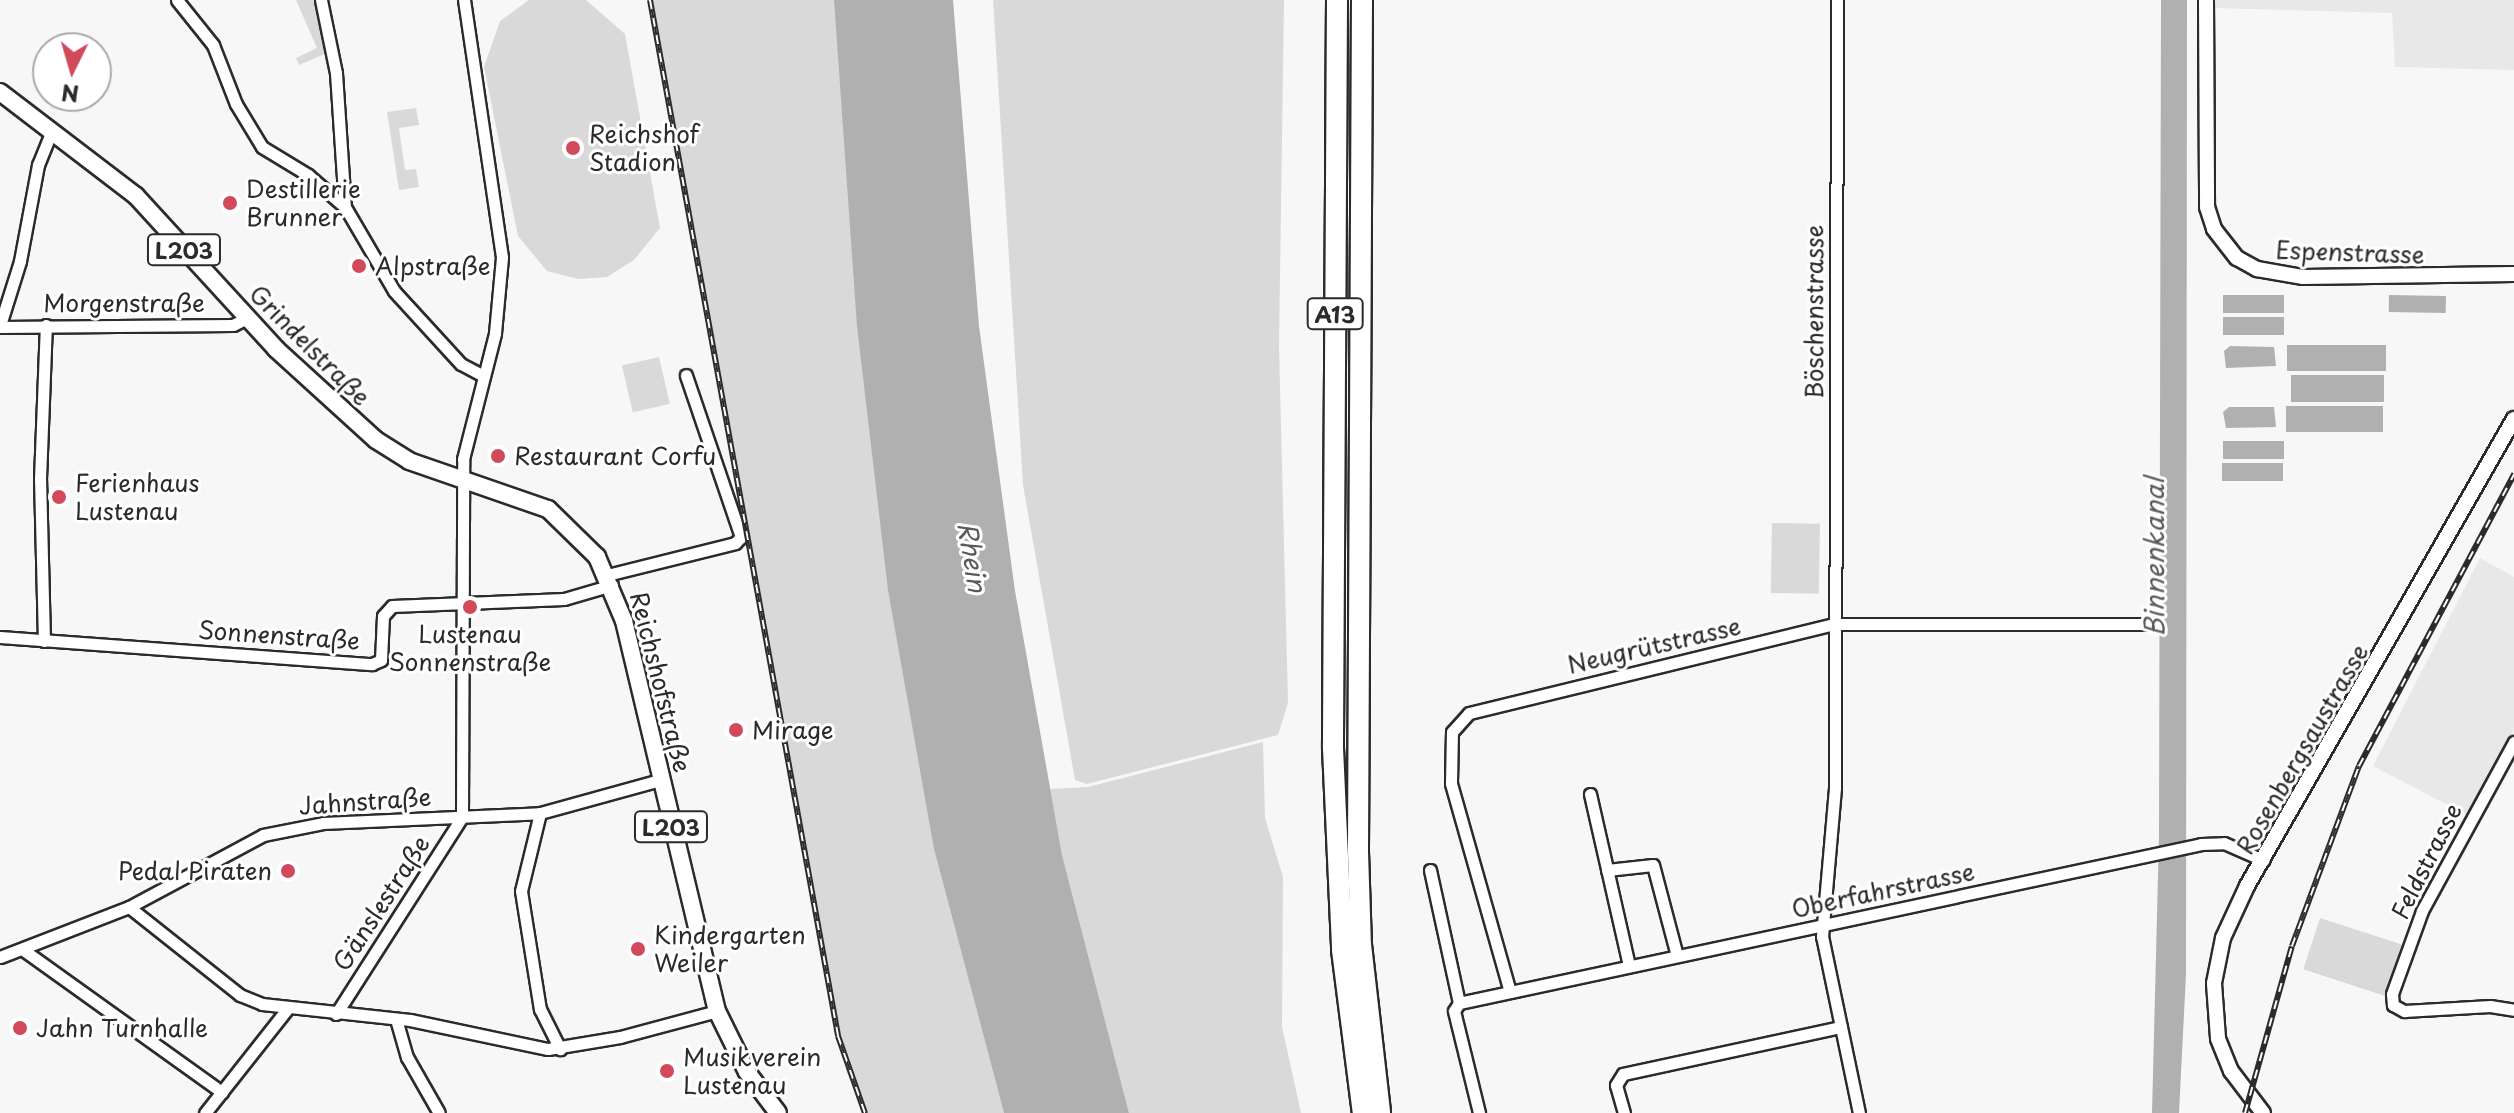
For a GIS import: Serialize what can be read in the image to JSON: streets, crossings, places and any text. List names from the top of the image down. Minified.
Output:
{"streets":{"highway":["A13"],"main road":["L203","Grindelstraße","Reichshofstraße"],"street":["Espenstrasse","Morgenstraße","Böschenstrasse","Sonnenstraße","Neugrütstrasse","Rosenbergsaustrasse","Jahnstraße","Feldstrasse","Oberfahrstrasse","Gänslestraße"]},"crossings":[["Morgenstraße","Grindelstraße"],["Böschenstrasse","Neugrütstrasse"],["Böschenstrasse","Oberfahrstrasse"],["Grindelstraße","Reichshofstraße"],["Neugrütstrasse","Oberfahrstrasse"],["Reichshofstraße","Jahnstraße"],["Rosenbergsaustrasse","Oberfahrstrasse"],["Jahnstraße","Gänslestraße"]],"water":["Rhein","Binnenkanal"],"places":["Reichshof Stadion","Destillerie Brunner","Alpstraße","Restaurant Corfu","Ferienhaus Lustenau","Lustenau Sonnenstraße","Mirage","Pedal Piraten","Kindergarten Weiler","Jahn Turnhalle","Musikverein Lustenau"],"north":"bottom"}
